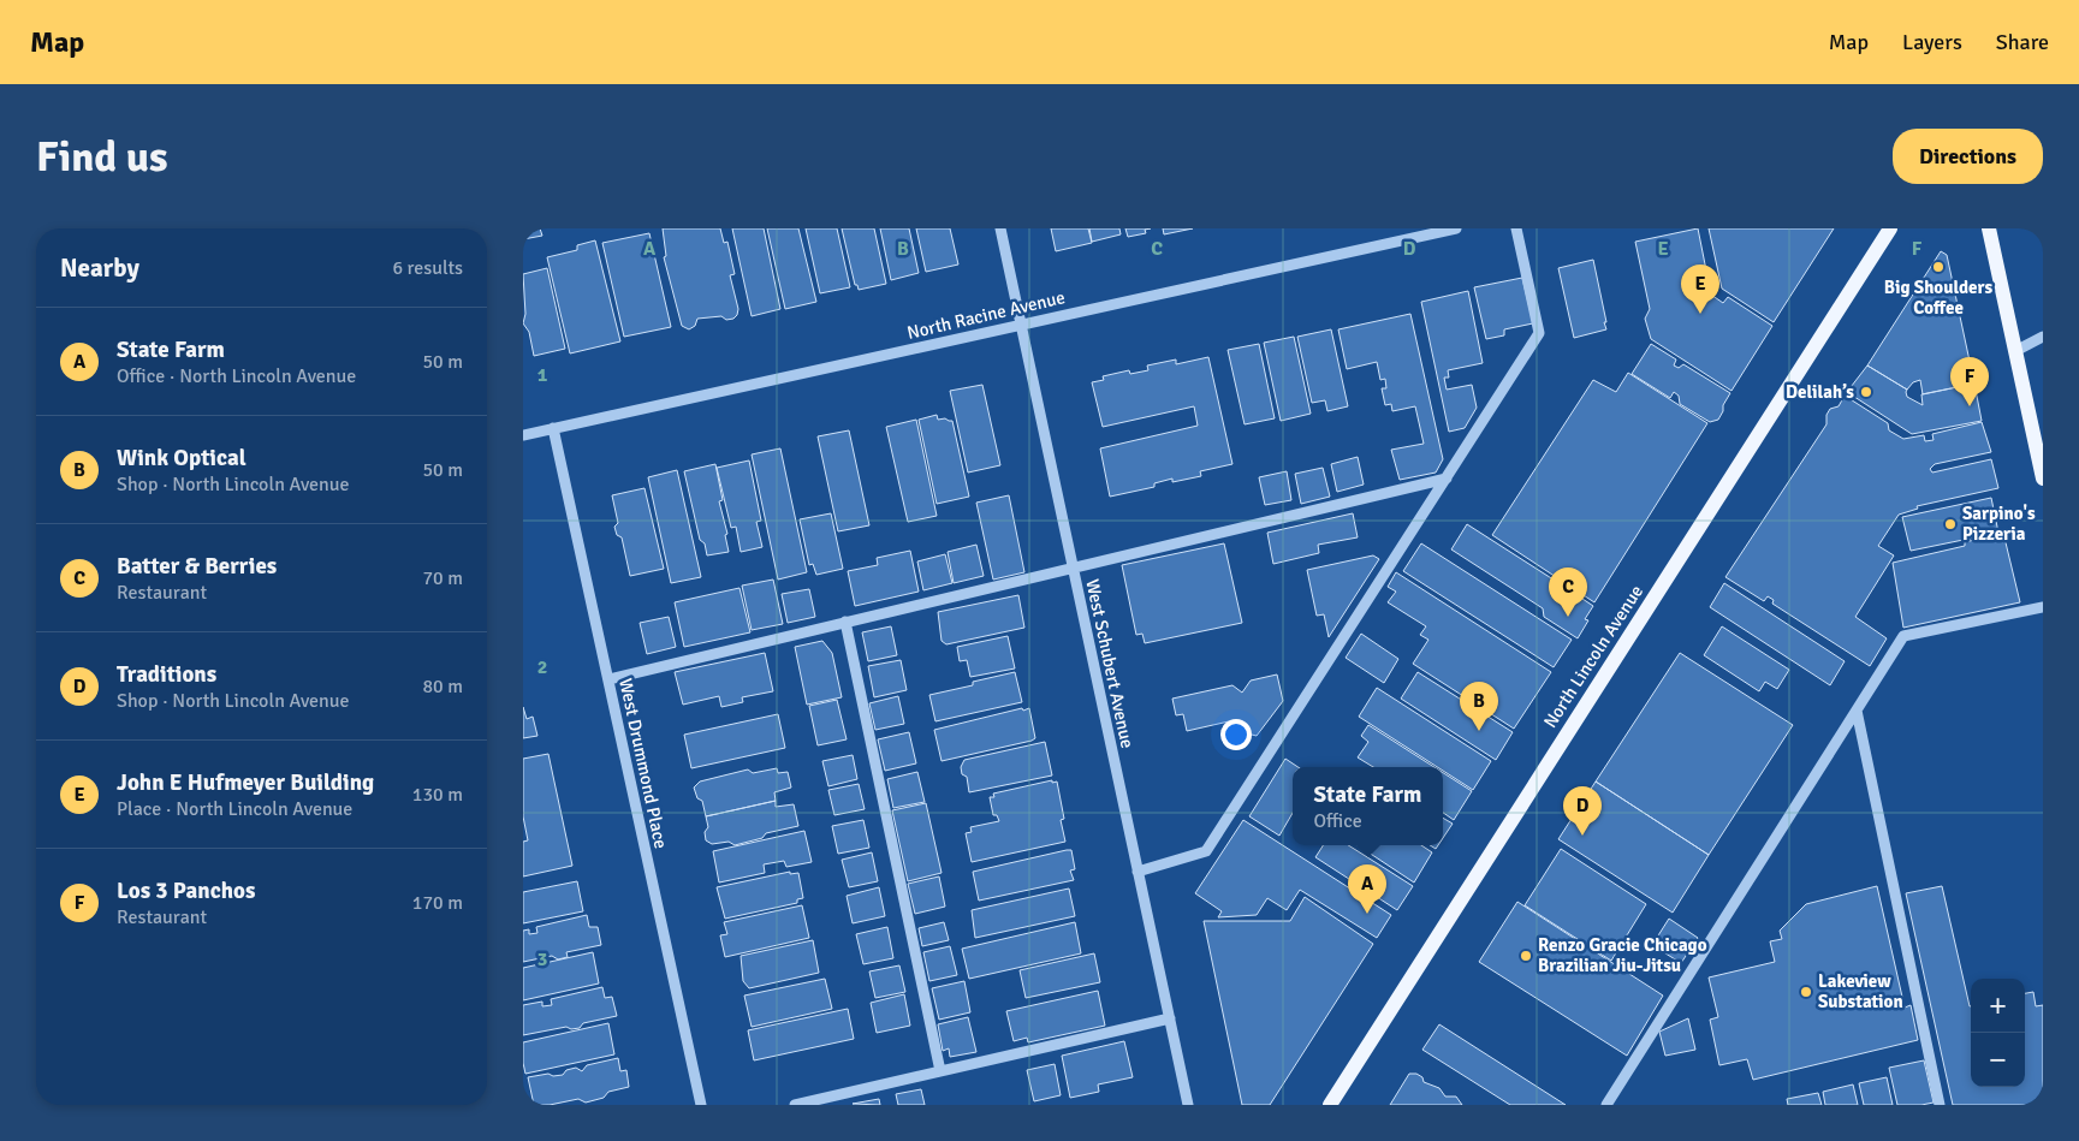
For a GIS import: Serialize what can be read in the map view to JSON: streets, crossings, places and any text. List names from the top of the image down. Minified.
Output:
{"streets":{"main road":["North Lincoln Avenue"],"street":["North Racine Avenue","West Schubert Avenue","West Drummond Place"]},"crossings":[["North Racine Avenue","West Schubert Avenue"],["North Racine Avenue","West Drummond Place"]],"places":["Big Shoulders Coffee","Delilah’s","Sarpino's Pizzeria","Renzo Gracie Chicago Brazilian Jiu-Jitsu","Lakeview Substation"],"page":{"header":"Map","nav":["Map","Layers","Share"],"buttons":"Directions","title":"Find us","heading":["Nearby","6 results"],"pins":["E","F","C","B","D","A"],"list":[{"mark":"A","name":"State Farm","note":"Office · North Lincoln Avenue","value":"50 m"},{"mark":"B","name":"Wink Optical","note":"Shop · North Lincoln Avenue","value":"50 m"},{"mark":"C","name":"Batter & Berries","note":"Restaurant","value":"70 m"},{"mark":"D","name":"Traditions","note":"Shop · North Lincoln Avenue","value":"80 m"},{"mark":"E","name":"John E Hufmeyer Building","note":"Place · North Lincoln Avenue","value":"130 m"},{"mark":"F","name":"Los 3 Panchos","note":"Restaurant","value":"170 m"}],"popup":["State Farm","Office"],"map_buttons":["+","−"]},"grid":{"columns":["A","B","C","D","E","F"],"rows":["1","2","3"]}}
